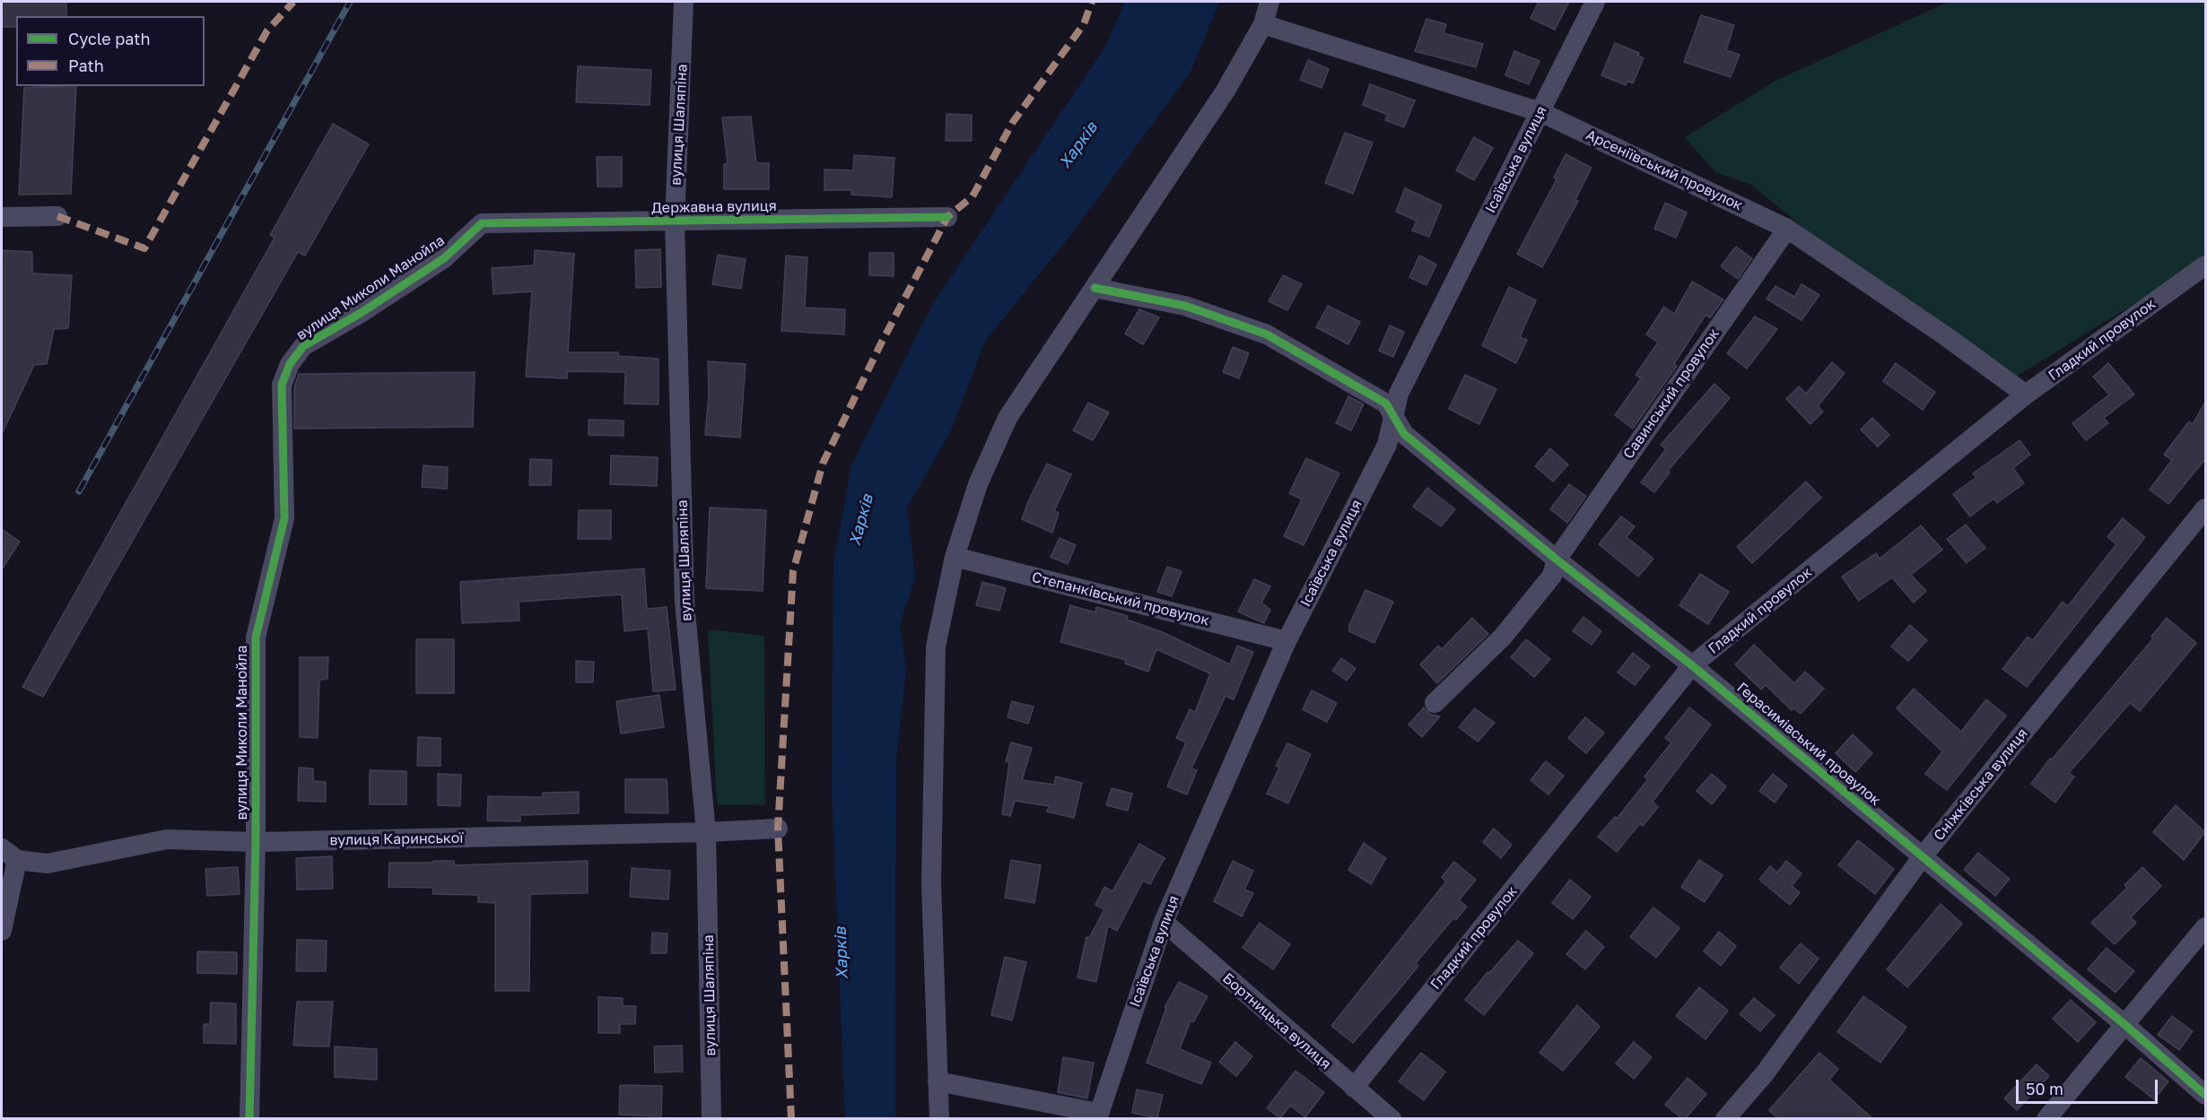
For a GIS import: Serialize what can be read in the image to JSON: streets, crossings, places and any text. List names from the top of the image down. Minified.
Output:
{"streets":{"street":["вулиця Шаляпіна","Ісаївська вулиця","Арсеніївський провулок","Державна вулиця","вулиця Миколи Манойла","Гладкий провулок","Савинський провулок","Степанківський провулок","Герасимівський провулок","Сніжківська вулиця","вулиця Каринської","Бортницька вулиця"]},"crossings":[["вулиця Шаляпіна","Державна вулиця"],["вулиця Шаляпіна","вулиця Каринської"],["Ісаївська вулиця","Арсеніївський провулок"],["Ісаївська вулиця","Степанківський провулок"],["Ісаївська вулиця","Герасимівський провулок"],["Ісаївська вулиця","Бортницька вулиця"],["Арсеніївський провулок","Гладкий провулок"],["Арсеніївський провулок","Савинський провулок"],["Державна вулиця","вулиця Миколи Манойла"],["вулиця Миколи Манойла","вулиця Каринської"],["Гладкий провулок","Герасимівський провулок"],["Гладкий провулок","Бортницька вулиця"],["Савинський провулок","Герасимівський провулок"],["Герасимівський провулок","Сніжківська вулиця"]],"water":["Харків"],"legend":["Cycle path","Path"],"scale_bar":"50 m"}
